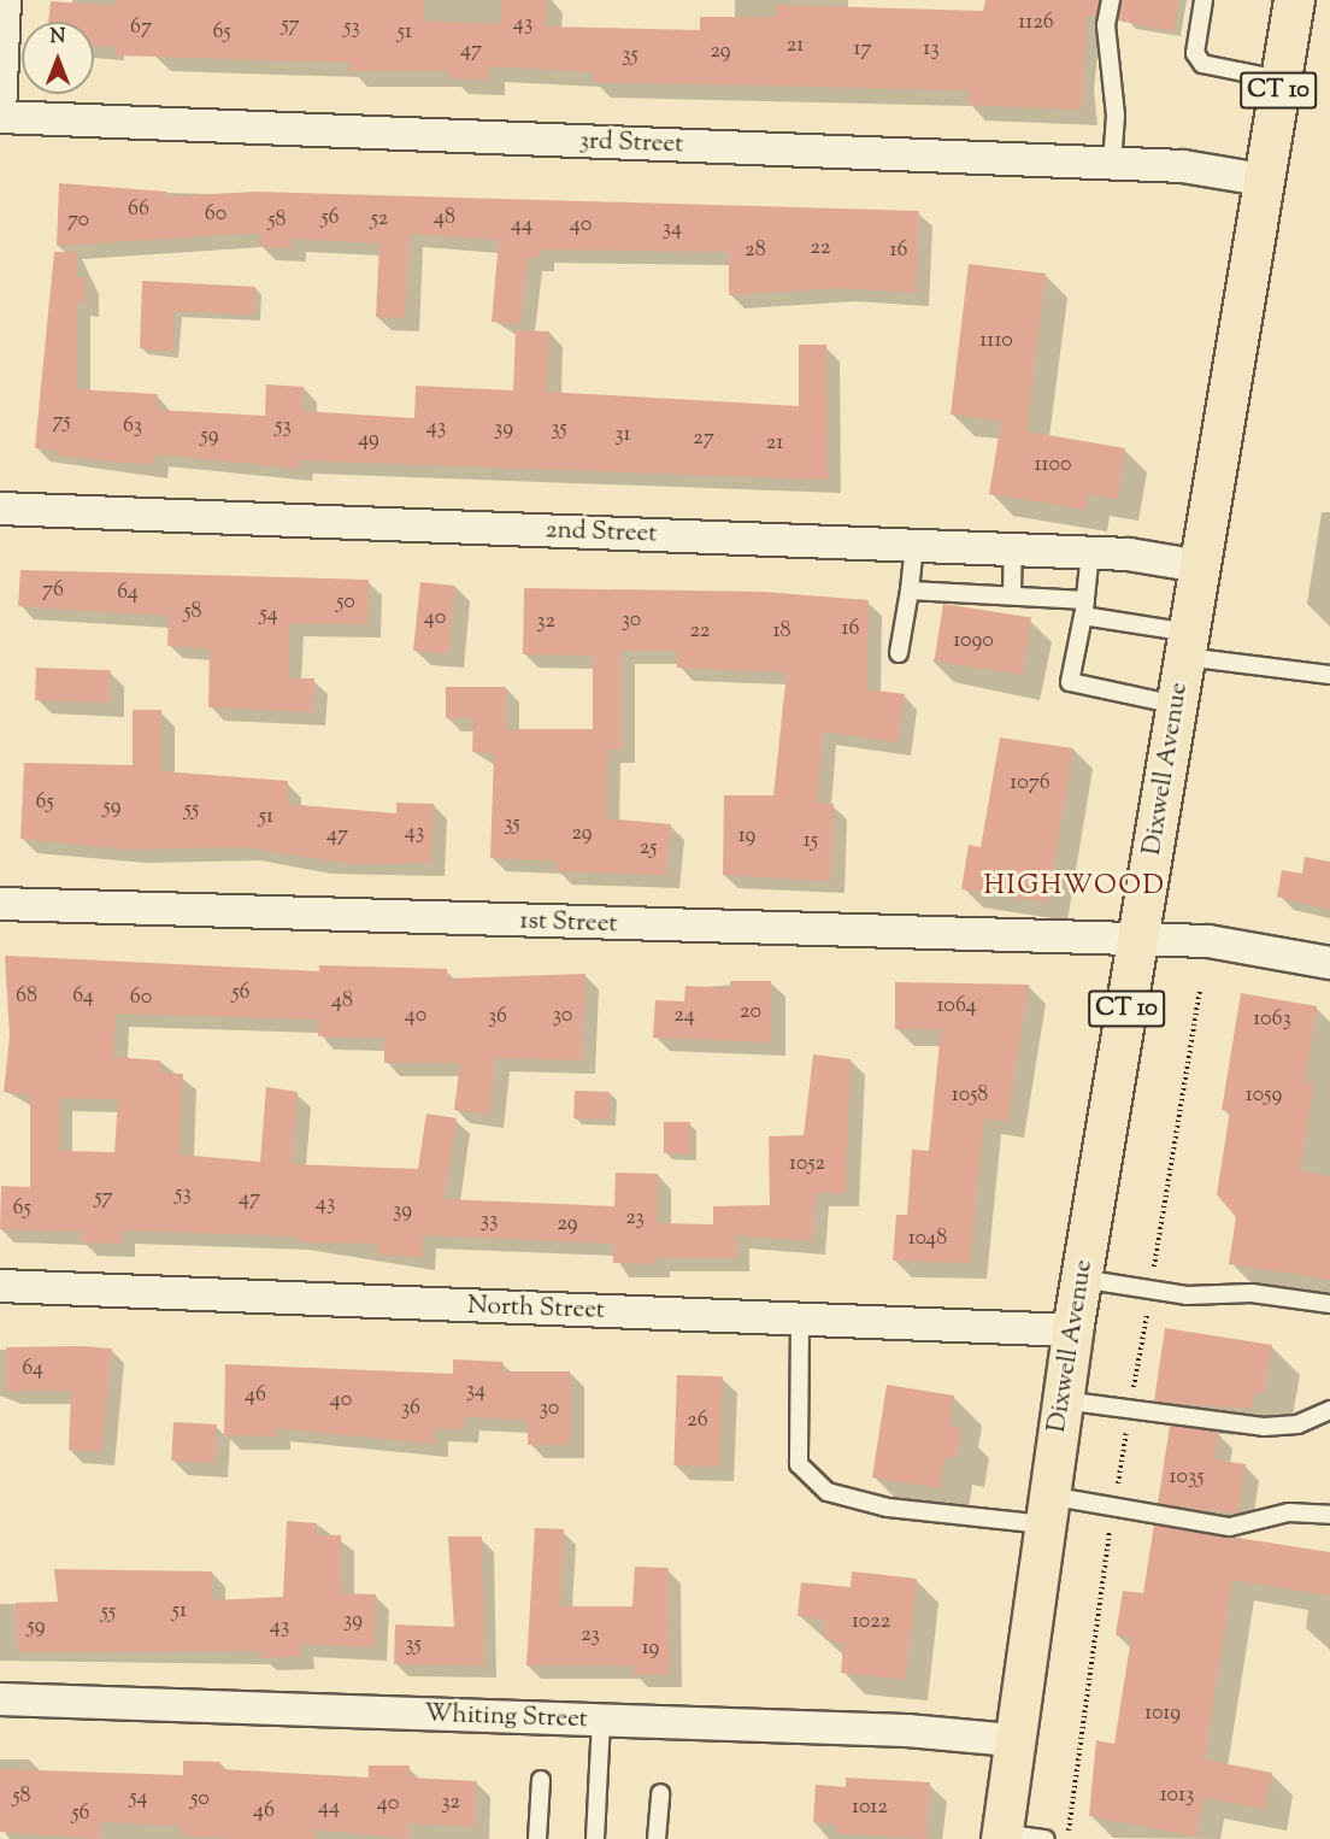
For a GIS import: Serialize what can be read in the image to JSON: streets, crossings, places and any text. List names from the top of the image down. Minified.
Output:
{"streets":{"main road":["CT 10","Dixwell Avenue"],"street":["3rd Street","2nd Street","1st Street","North Street","Whiting Street"]},"crossings":[["3rd Street","Dixwell Avenue"],["2nd Street","Dixwell Avenue"],["Dixwell Avenue","1st Street"],["Dixwell Avenue","North Street"],["Dixwell Avenue","Whiting Street"]],"districts":["HIGHWOOD"],"house_numbers":["1126","43","57","67","53","65","51","21","17","13","47","29","35","66","60","56","48","52","70","58","44","40","34","22","28","16","1110","75","63","53","43","39","35","31","59","27","49","21","1100","76","64","50","58","54","40","30","32","16","22","18","1090","1076","65","59","55","51","35","43","29","47","19","15","25","56","68","64","60","48","1064","20","40","30","24","36","1063","1058","1059","1052","53","57","47","43","65","39","23","33","29","1048","64","34","46","40","36","30","26","1035","51","55","39","1022","59","43","23","35","19","1019","1013","58","54","50","32","40","44","1012","46","56"],"north":"top"}
